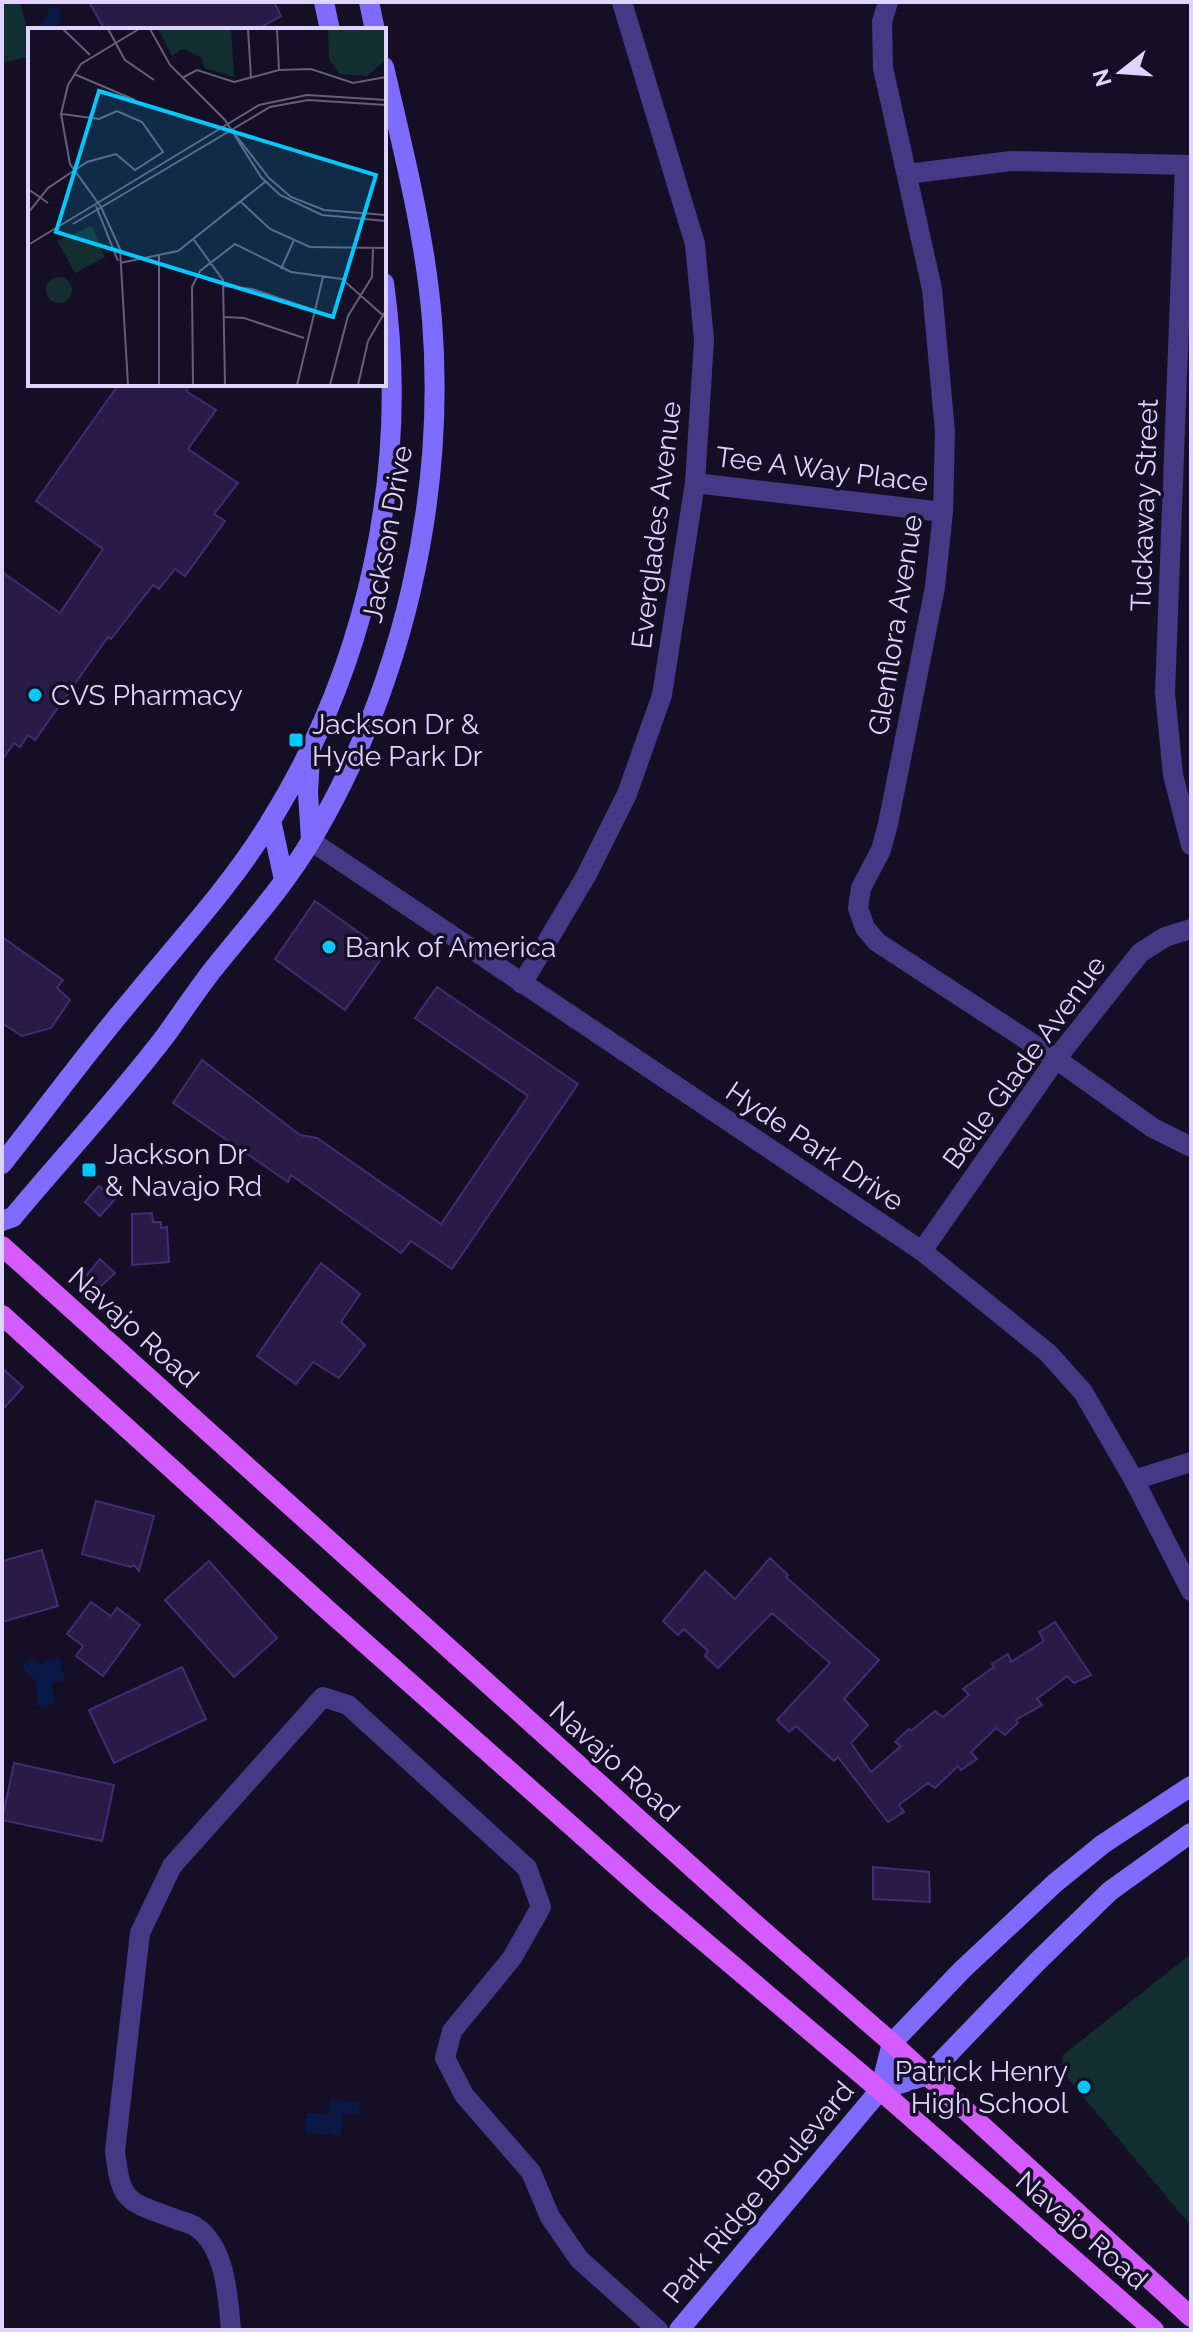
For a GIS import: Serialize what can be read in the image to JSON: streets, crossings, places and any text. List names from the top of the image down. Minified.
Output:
{"streets":{"main road":["Jackson Drive","Navajo Road","Park Ridge Boulevard"],"street":["Tee A Way Place","Tuckaway Street","Everglades Avenue","Glenflora Avenue","Belle Glade Avenue","Hyde Park Drive"]},"crossings":[["Tee A Way Place","Everglades Avenue"],["Tee A Way Place","Glenflora Avenue"],["Everglades Avenue","Hyde Park Drive"],["Jackson Drive","Hyde Park Drive"],["Glenflora Avenue","Belle Glade Avenue"],["Belle Glade Avenue","Hyde Park Drive"],["Navajo Road","Park Ridge Boulevard"]],"places":{"other":["CVS Pharmacy","Bank of America","Patrick Henry High School"],"transit":["Jackson Dr & Hyde Park Dr","Jackson Dr & Navajo Rd"]},"north":"left"}
